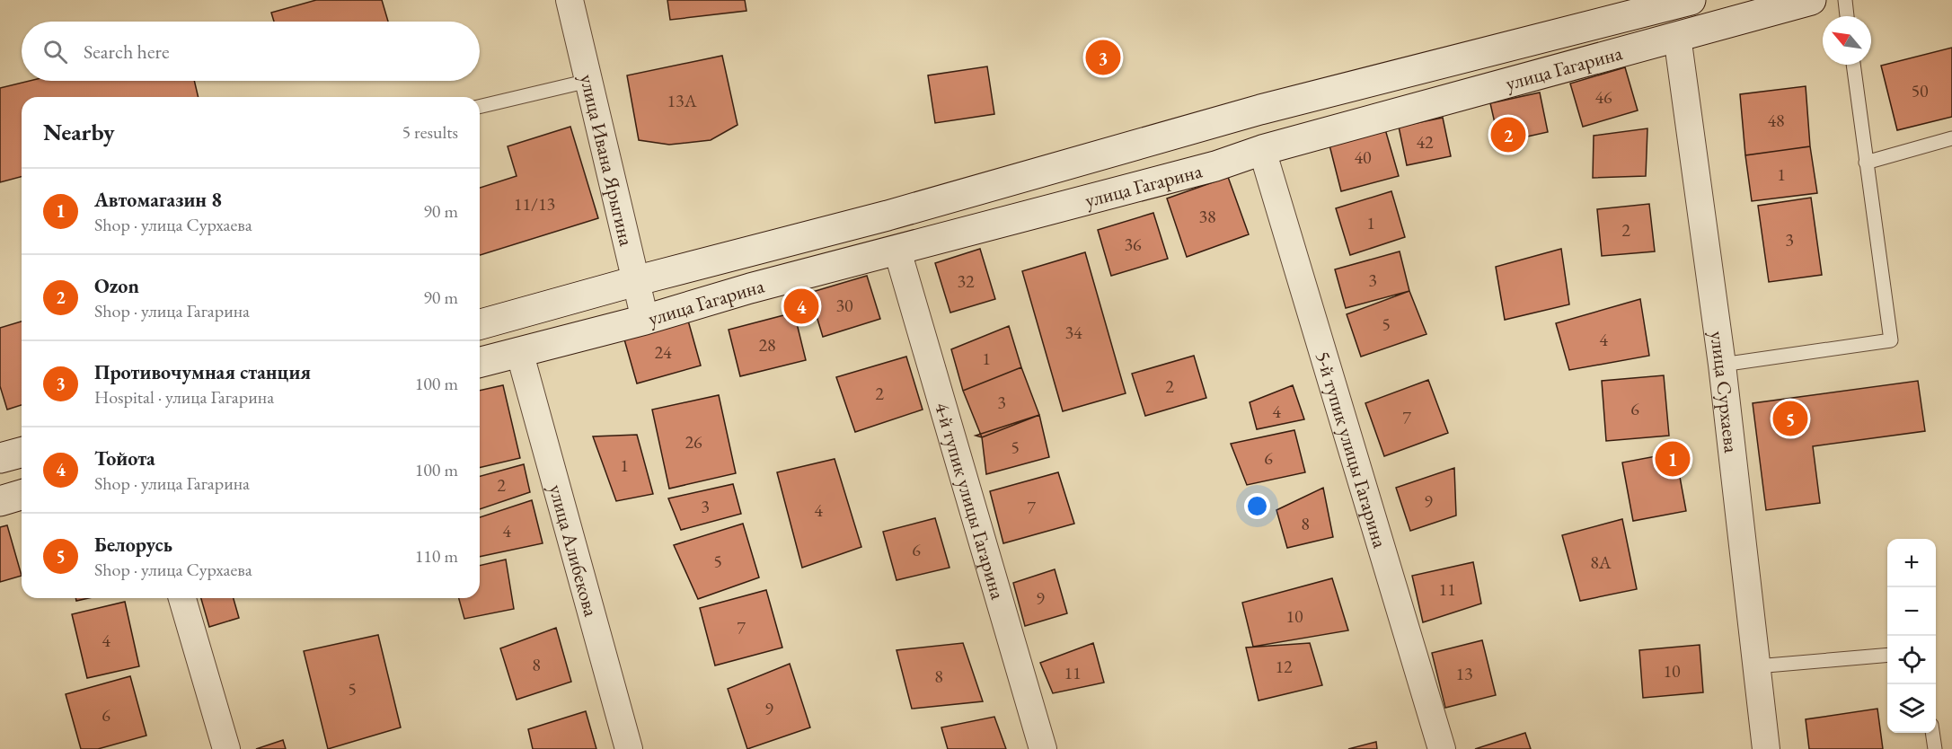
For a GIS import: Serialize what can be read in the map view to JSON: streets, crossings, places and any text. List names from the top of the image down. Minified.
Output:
{"streets":{"main road":["улица Гагарина"],"street":["улица Ивана Ярыгина","улица Сурхаева","5-й тупик улицы Гагарина","4-й тупик улицы Гагарина","улица Алибекова"]},"crossings":[["улица Гагарина","улица Ивана Ярыгина"],["улица Гагарина","улица Сурхаева"],["улица Гагарина","5-й тупик улицы Гагарина"],["улица Гагарина","4-й тупик улицы Гагарина"],["улица Гагарина","улица Алибекова"]],"house_numbers":["50","46","13А","48","42","40","1","11/13","38","1","2","3","36","3","32","30","5","34","4","28","24","1","2","2","3","6","4","7","26","5","6","1","2","9","3","7","4","8","4","6","5","8А","11","9","10","7","4","8","12","10","11","13","8","5","9","6"],"north":"top left","page":{"search":"Search here","pins":["3","2","4","5","1"],"heading":["Nearby","5 results"],"list":[{"mark":"1","name":"Автомагазин 8","note":"Shop · улица Сурхаева","value":"90 m"},{"mark":"2","name":"Ozon","note":"Shop · улица Гагарина","value":"90 m"},{"mark":"3","name":"Противочумная станция","note":"Hospital · улица Гагарина","value":"100 m"},{"mark":"4","name":"Тойота","note":"Shop · улица Гагарина","value":"100 m"},{"mark":"5","name":"Белорусь","note":"Shop · улица Сурхаева","value":"110 m"}],"map_buttons":["+","−"]}}
